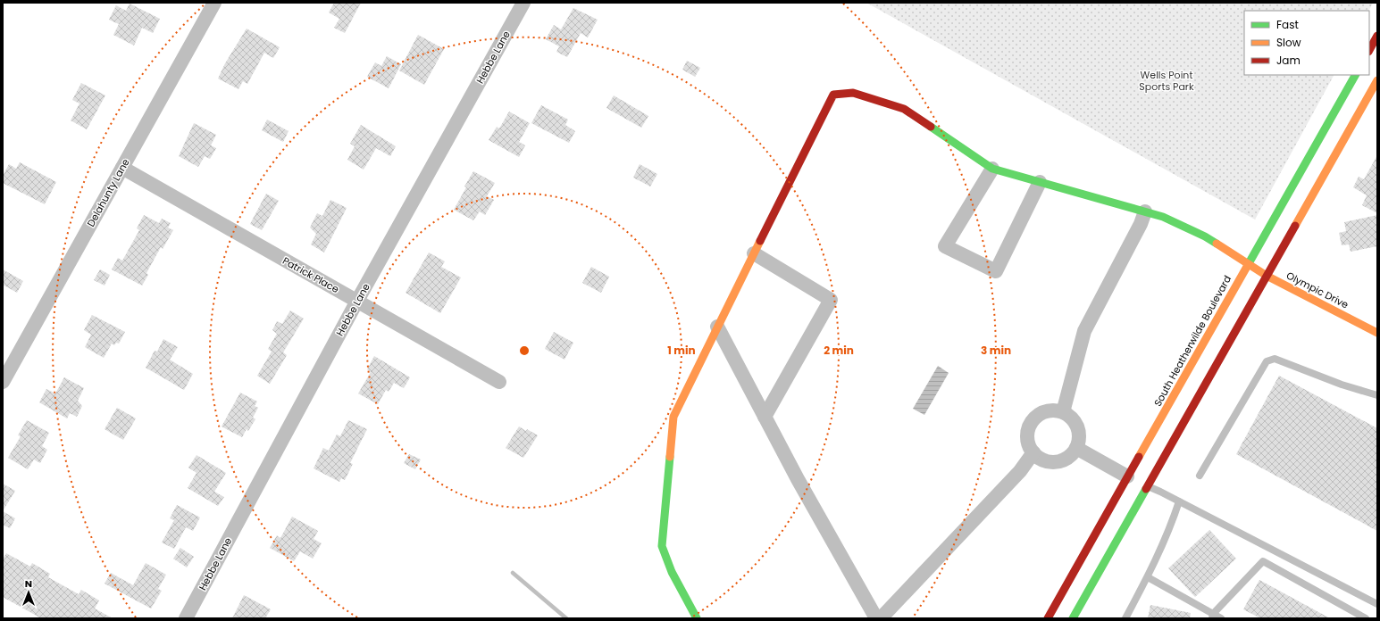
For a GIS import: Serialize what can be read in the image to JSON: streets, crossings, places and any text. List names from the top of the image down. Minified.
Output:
{"streets":{"main road":["Olympic Drive","South Heatherwilde Boulevard"],"street":["Hebbe Lane","Delahunty Lane","Patrick Place"]},"crossings":[["Hebbe Lane","Patrick Place"],["Delahunty Lane","Patrick Place"],["Olympic Drive","South Heatherwilde Boulevard"]],"parks":["Wells Point Sports Park"],"legend":["Fast","Slow","Jam"],"north":"top","rings":["1 min","2 min","3 min"]}
